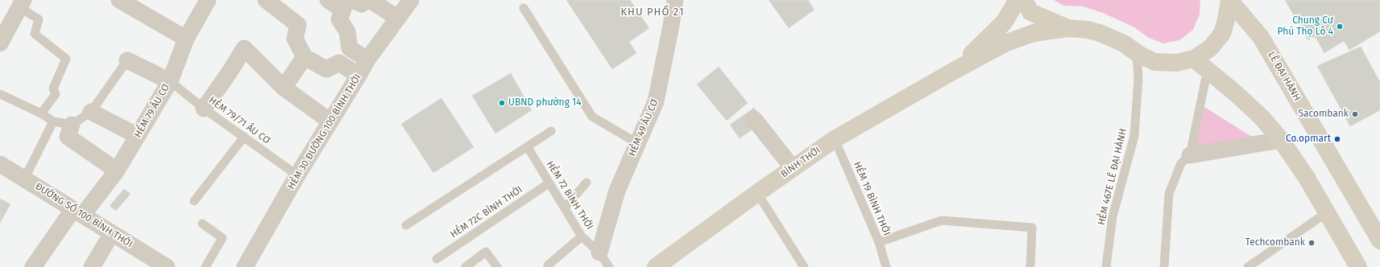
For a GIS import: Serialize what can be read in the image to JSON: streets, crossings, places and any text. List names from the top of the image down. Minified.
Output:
{"streets":{"main road":["LÊ ĐẠI HÀNH","BÌNH THỚI"],"street":["HẺM 79 ÂU CƠ","HẺM 49 ÂU CƠ","HẺM 30 ĐƯỜNG 100 BÌNH THỚI","ĐƯỜNG SỐ 100 BÌNH THỚI"],"lane":["HẺM 79/71 ÂU CƠ","HẺM 467E LÊ ĐẠI HÀNH","HẺM 72 BÌNH THỚI","HẺM 19 BÌNH THỚI","HẺM 72C BÌNH THỚI"]},"crossings":[["HẺM 79 ÂU CƠ","HẺM 79/71 ÂU CƠ"],["HẺM 79 ÂU CƠ","ĐƯỜNG SỐ 100 BÌNH THỚI"],["HẺM 79/71 ÂU CƠ","HẺM 30 ĐƯỜNG 100 BÌNH THỚI"],["HẺM 49 ÂU CƠ","HẺM 72 BÌNH THỚI"],["BÌNH THỚI","HẺM 19 BÌNH THỚI"],["HẺM 72 BÌNH THỚI","HẺM 72C BÌNH THỚI"]],"districts":["KHU PHỐ 21"],"places":["Chung Cư Phú Thọ Lô 4","UBND phường 14","Sacombank","Co.opmart","Techcombank"]}
